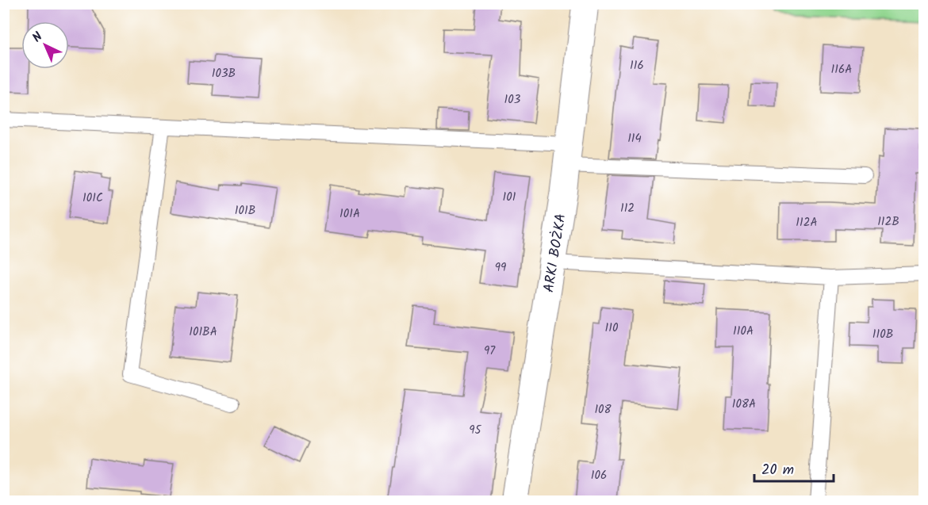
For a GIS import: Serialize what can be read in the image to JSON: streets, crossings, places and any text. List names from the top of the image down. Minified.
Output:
{"streets":{"street":["ARKI BOŻKA"]},"house_numbers":["116","116A","103B","103","114","101","101C","112","101B","101A","112B","112A","99","110","110A","101BA","110B","97","108A","108","95","106"],"scale_bar":"20 m","north":"top left"}
